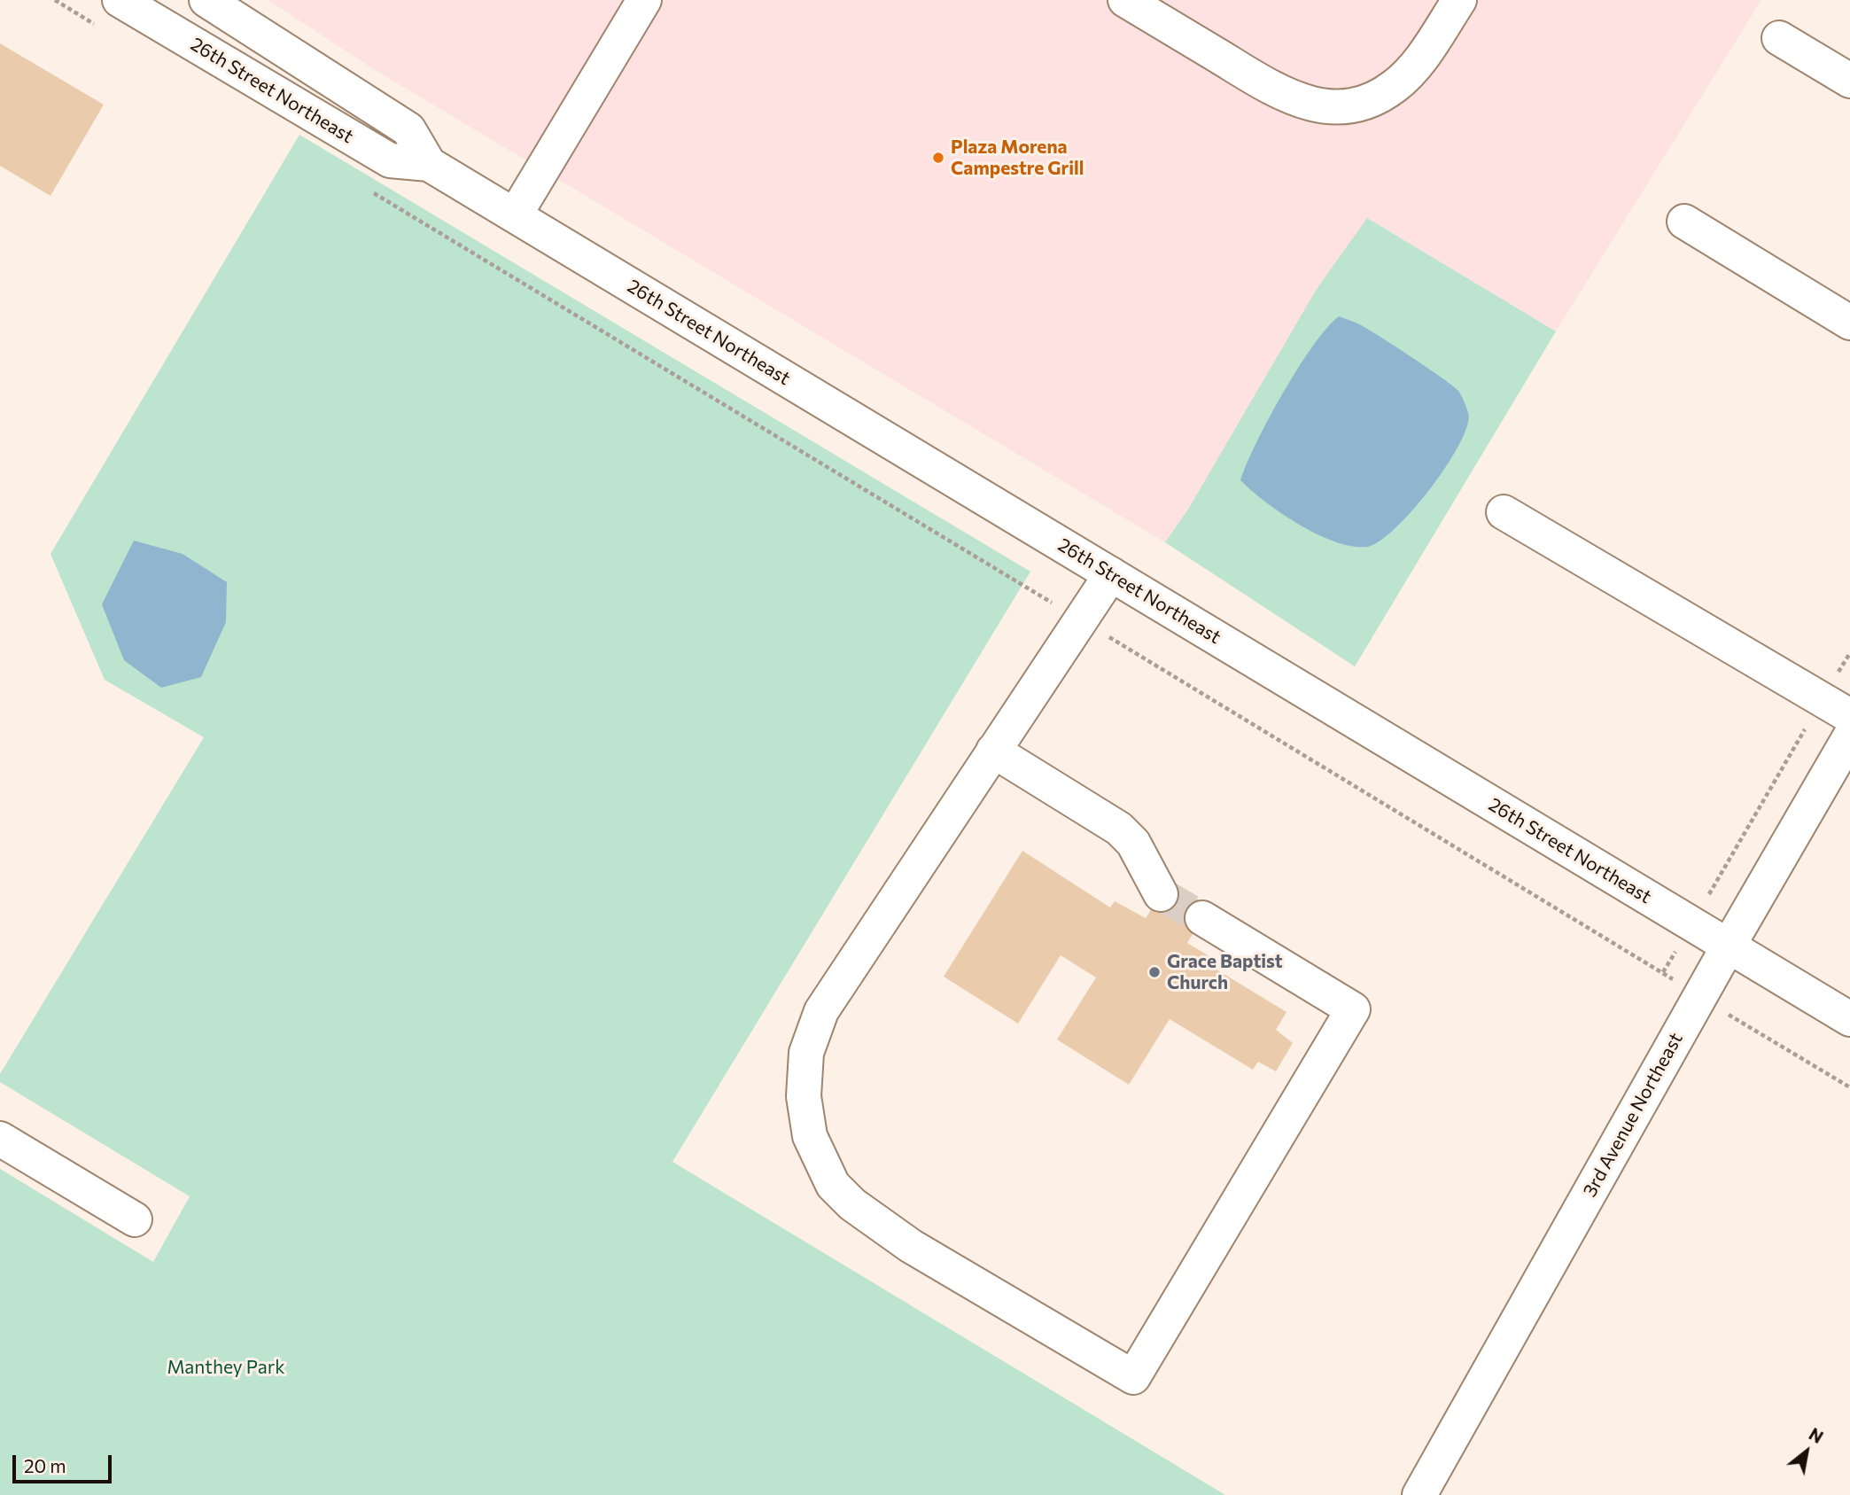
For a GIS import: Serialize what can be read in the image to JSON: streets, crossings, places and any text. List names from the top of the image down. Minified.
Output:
{"streets":{"street":["26th Street Northeast","3rd Avenue Northeast"]},"crossings":[["26th Street Northeast","3rd Avenue Northeast"]],"parks":["Manthey Park"],"places":["Plaza Morena Campestre Grill","Grace Baptist Church"],"scale_bar":"20 m","north":"top right"}
